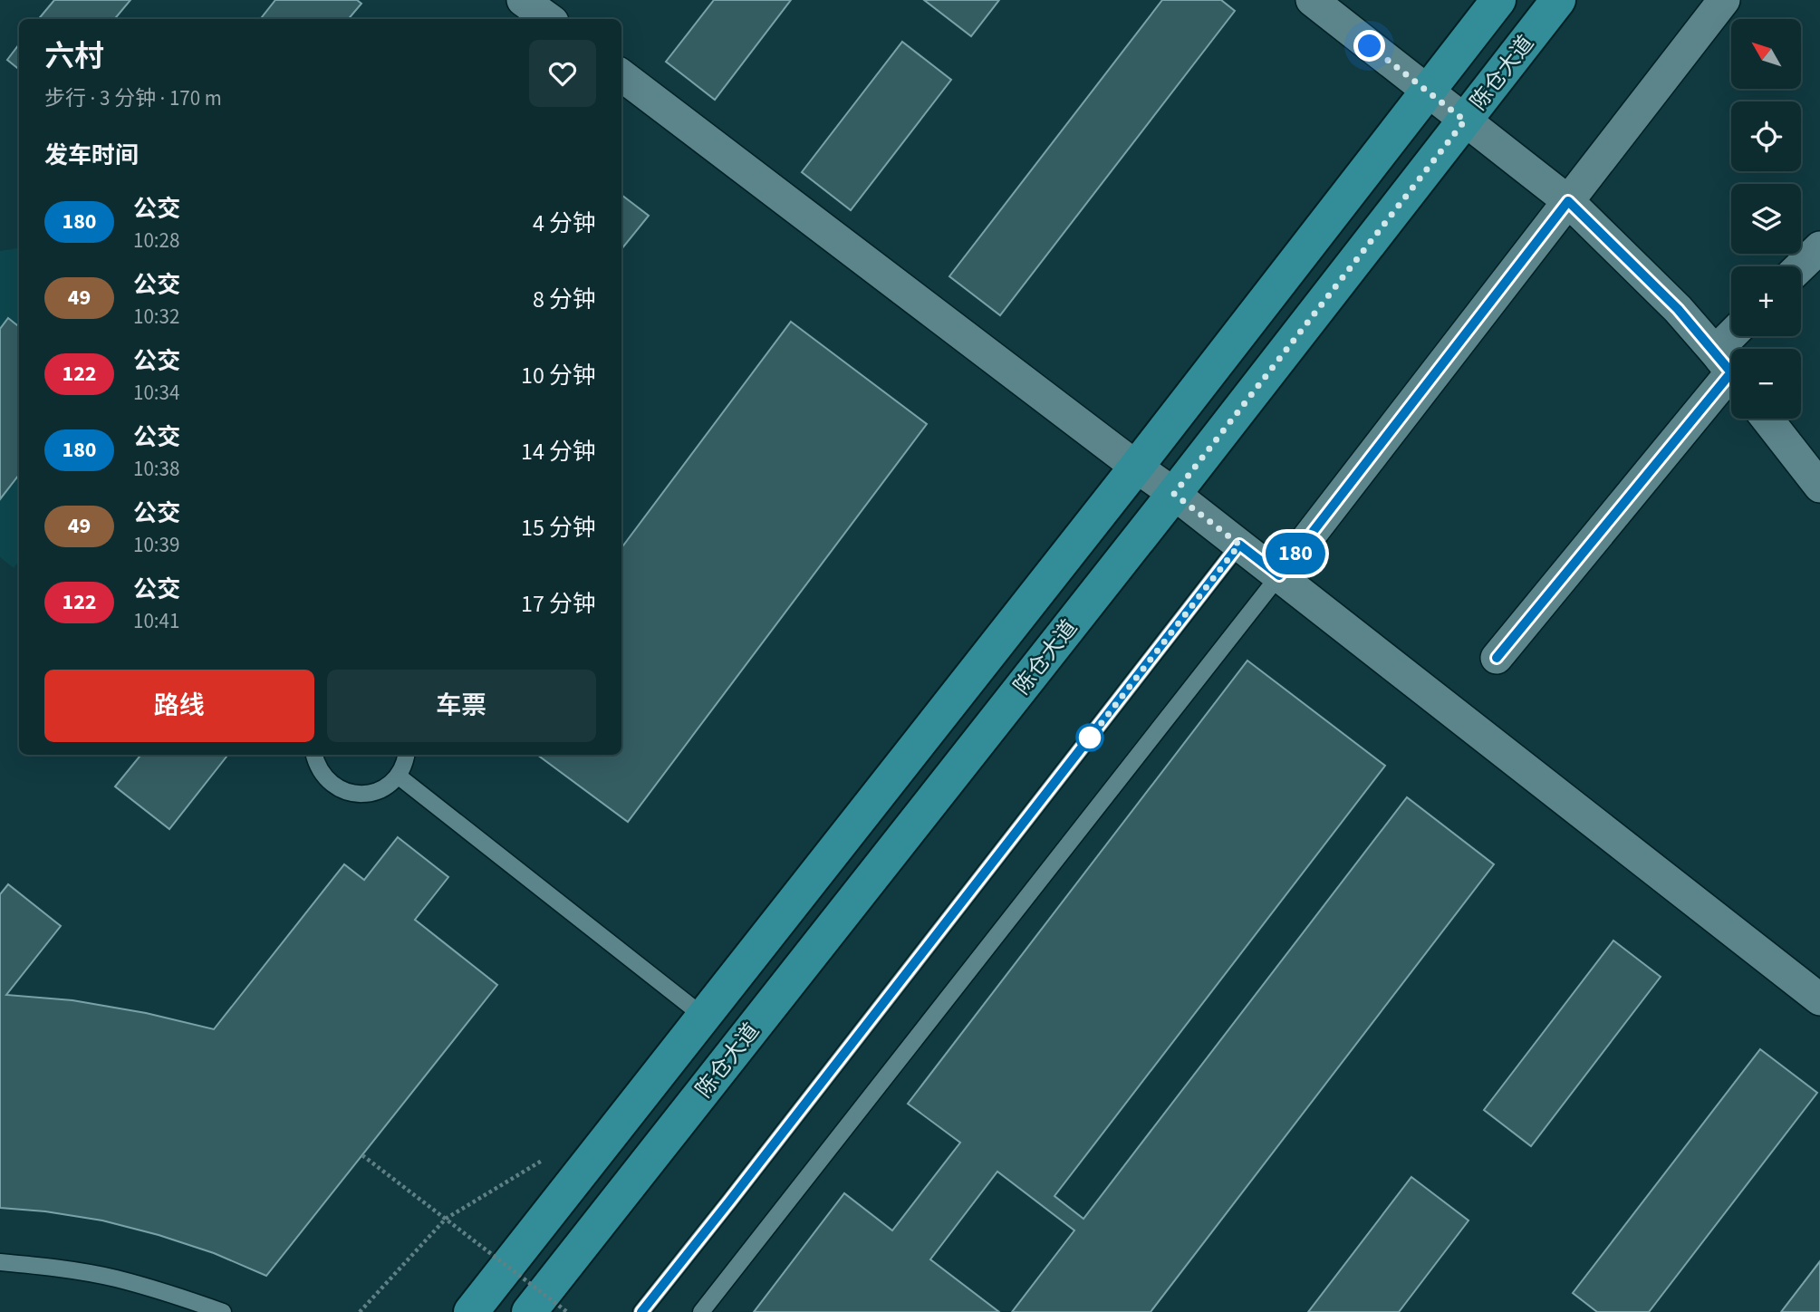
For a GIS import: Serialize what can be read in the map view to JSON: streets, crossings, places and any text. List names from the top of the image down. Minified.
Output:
{"streets":{"main road":["陈仓大道"]},"lines":["bus line 180"],"north":"top left","page":{"on_map":"180","map_buttons":["+","−"],"heading":[["六村","步行 · 3 分钟 · 170 m"],"发车时间"],"list":[{"mark":"180","name":"公交","note":"10:28","value":"4 分钟"},{"mark":"49","name":"公交","note":"10:32","value":"8 分钟"},{"mark":"122","name":"公交","note":"10:34","value":"10 分钟"},{"mark":"180","name":"公交","note":"10:38","value":"14 分钟"},{"mark":"49","name":"公交","note":"10:39","value":"15 分钟"},{"mark":"122","name":"公交","note":"10:41","value":"17 分钟"}],"buttons":["路线","车票"]}}
